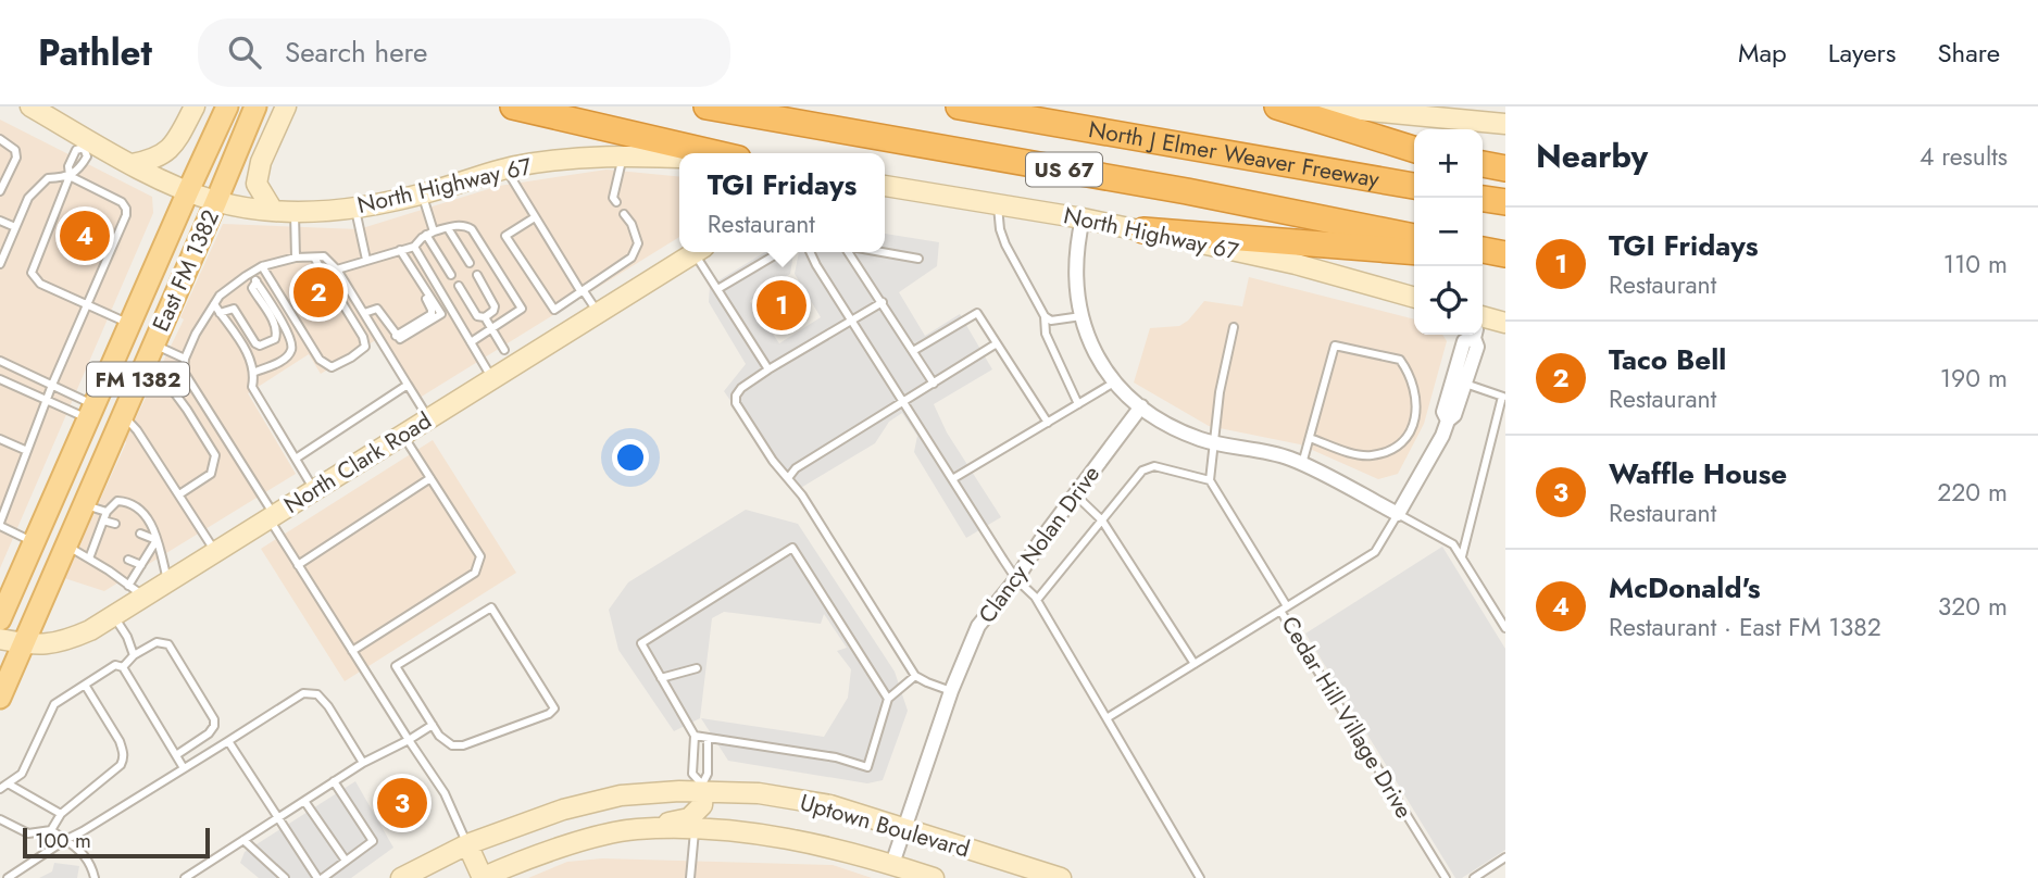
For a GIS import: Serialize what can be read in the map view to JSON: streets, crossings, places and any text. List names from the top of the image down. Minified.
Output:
{"streets":{"highway":["North J Elmer Weaver Freeway","US 67"],"main road":["East FM 1382","FM 1382"],"street":["North Highway 67","North Clark Road","Clancy Nolan Drive","Uptown Boulevard"],"lane":["Cedar Hill Village Drive"]},"crossings":[["North Highway 67","East FM 1382"],["East FM 1382","FM 1382"],["East FM 1382","North Clark Road"],["FM 1382","North Clark Road"],["Clancy Nolan Drive","Uptown Boulevard"]],"scale_bar":"100 m","page":{"header":"Pathlet","search":"Search here","nav":["Map","Layers","Share"],"heading":["Nearby","4 results"],"map_buttons":["+","−"],"popup":["TGI Fridays","Restaurant"],"list":[{"mark":"1","name":"TGI Fridays","note":"Restaurant","value":"110 m"},{"mark":"2","name":"Taco Bell","note":"Restaurant","value":"190 m"},{"mark":"3","name":"Waffle House","note":"Restaurant","value":"220 m"},{"mark":"4","name":"McDonald's","note":"Restaurant · East FM 1382","value":"320 m"}],"pins":["4","2","1","3"],"scale":"100 m"}}
